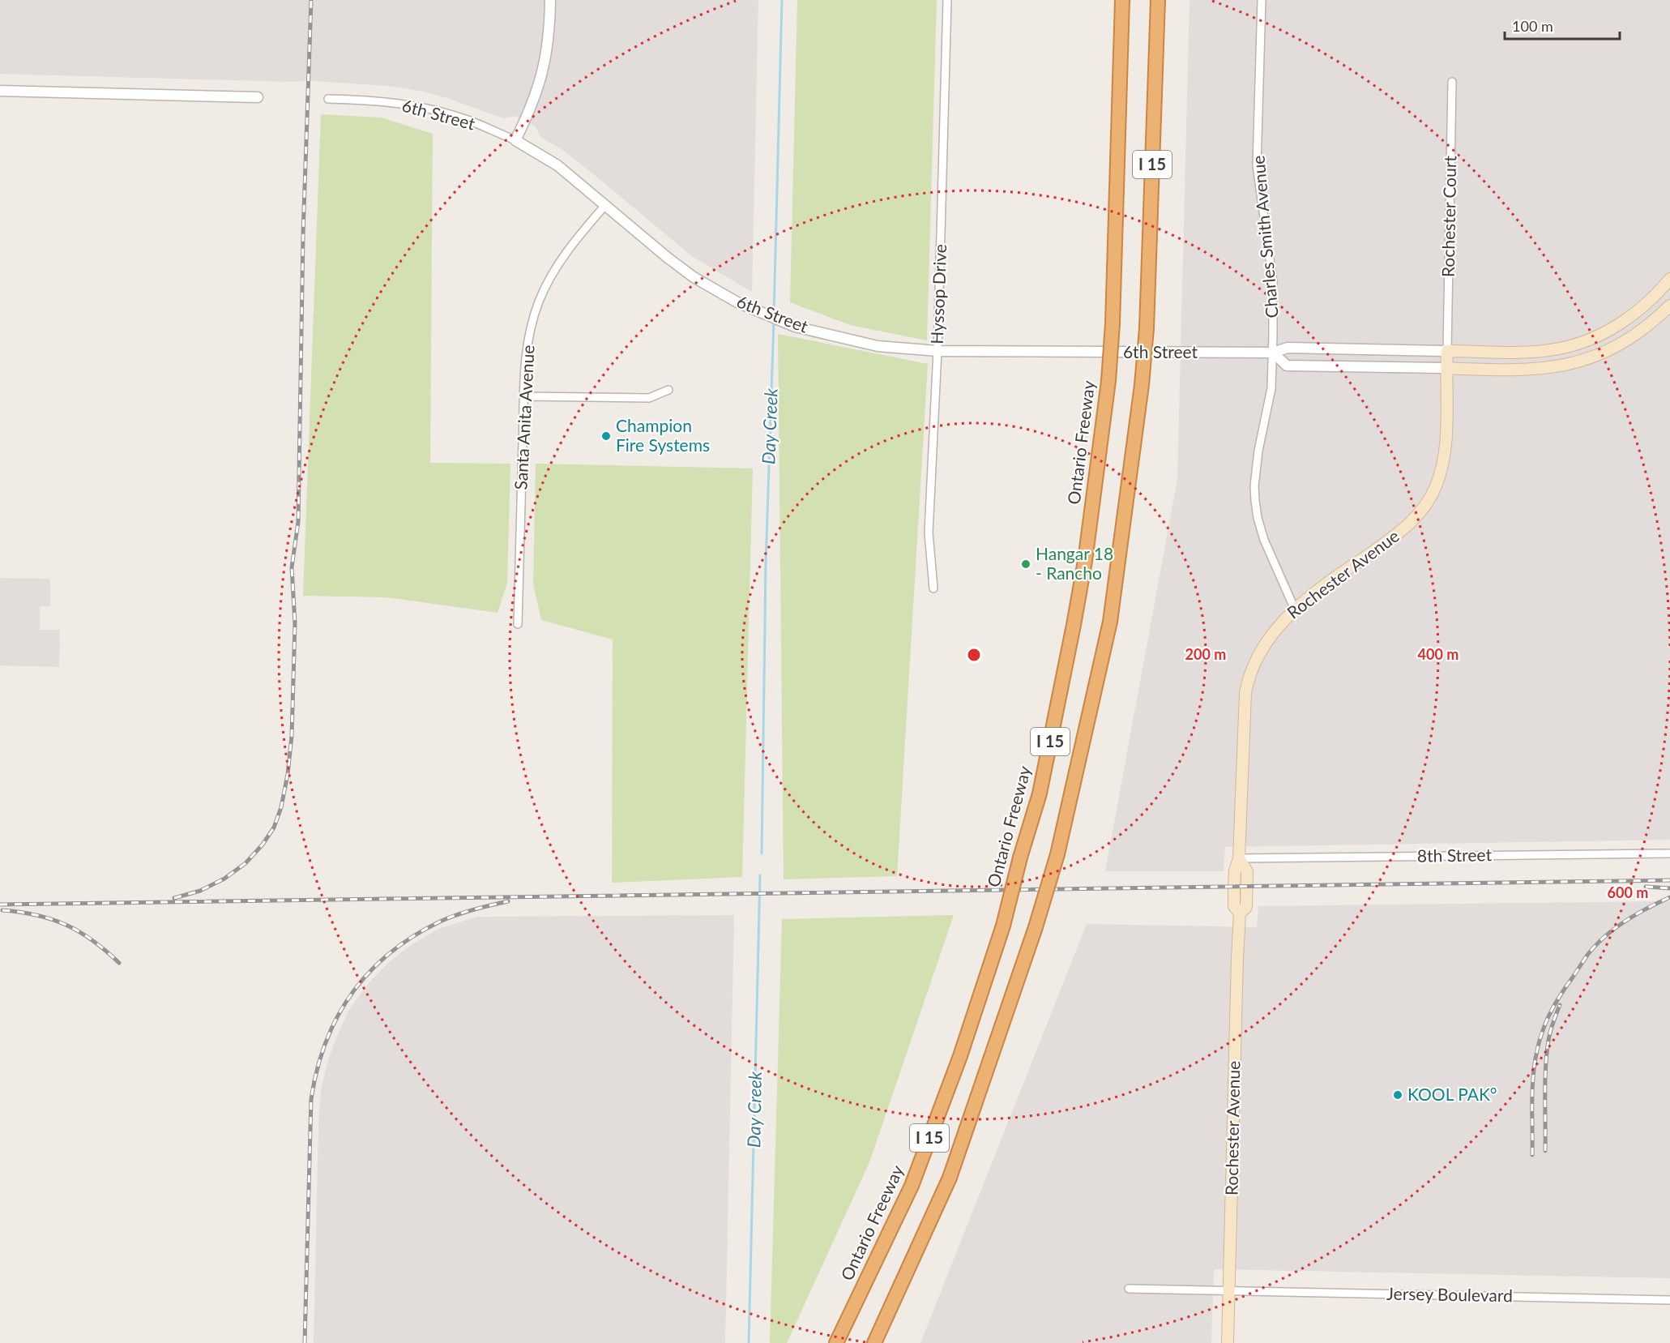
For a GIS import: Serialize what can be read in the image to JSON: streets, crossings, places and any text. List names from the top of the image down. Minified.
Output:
{"streets":{"highway":["I 15","Ontario Freeway"],"main road":["6th Street","Rochester Avenue"],"street":["Rochester Court","Charles Smith Avenue","Hyssop Drive","Santa Anita Avenue","8th Street","Jersey Boulevard"]},"crossings":[["6th Street","Rochester Court"],["6th Street","Charles Smith Avenue"],["6th Street","Hyssop Drive"],["6th Street","Santa Anita Avenue"],["6th Street","Rochester Avenue"],["Rochester Court","Rochester Avenue"],["Charles Smith Avenue","Rochester Avenue"],["Rochester Avenue","8th Street"],["Rochester Avenue","Jersey Boulevard"]],"water":["Day Creek"],"places":["Champion Fire Systems","Hangar 18 - Rancho","KOOL PAK°"],"scale_bar":"100 m","rings":["200 m","400 m","600 m"]}
